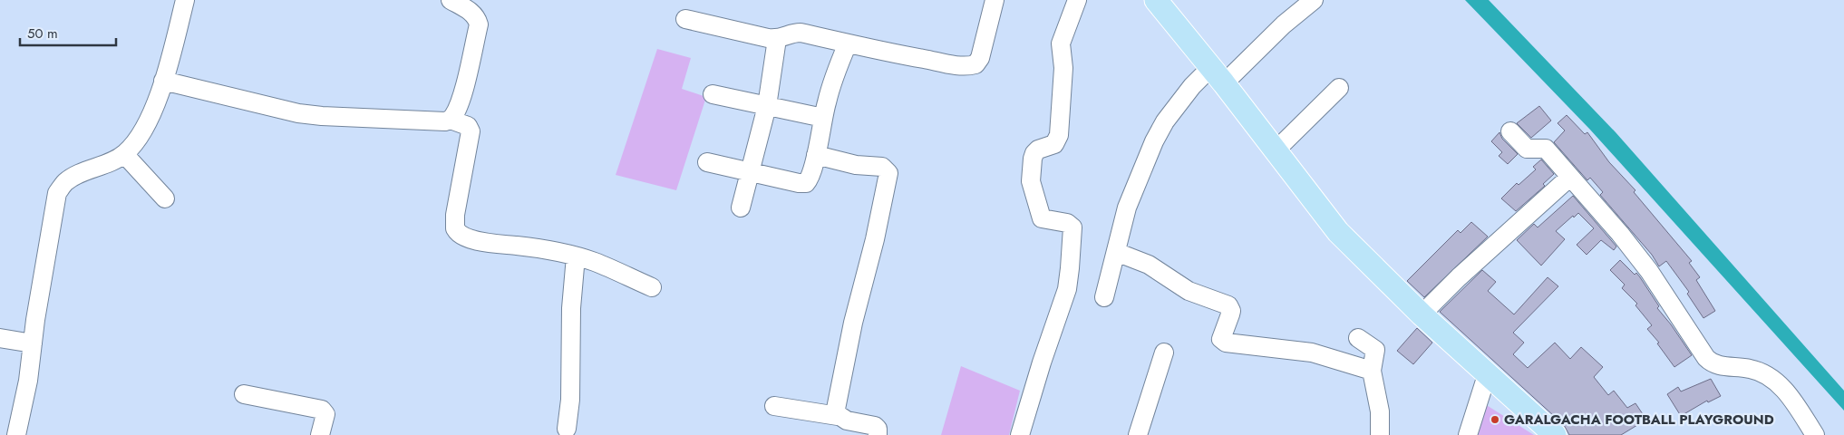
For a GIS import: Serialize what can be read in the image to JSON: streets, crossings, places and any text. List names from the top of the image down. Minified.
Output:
{"places":["GARALGACHA FOOTBALL PLAYGROUND"],"scale_bar":"50 m"}
